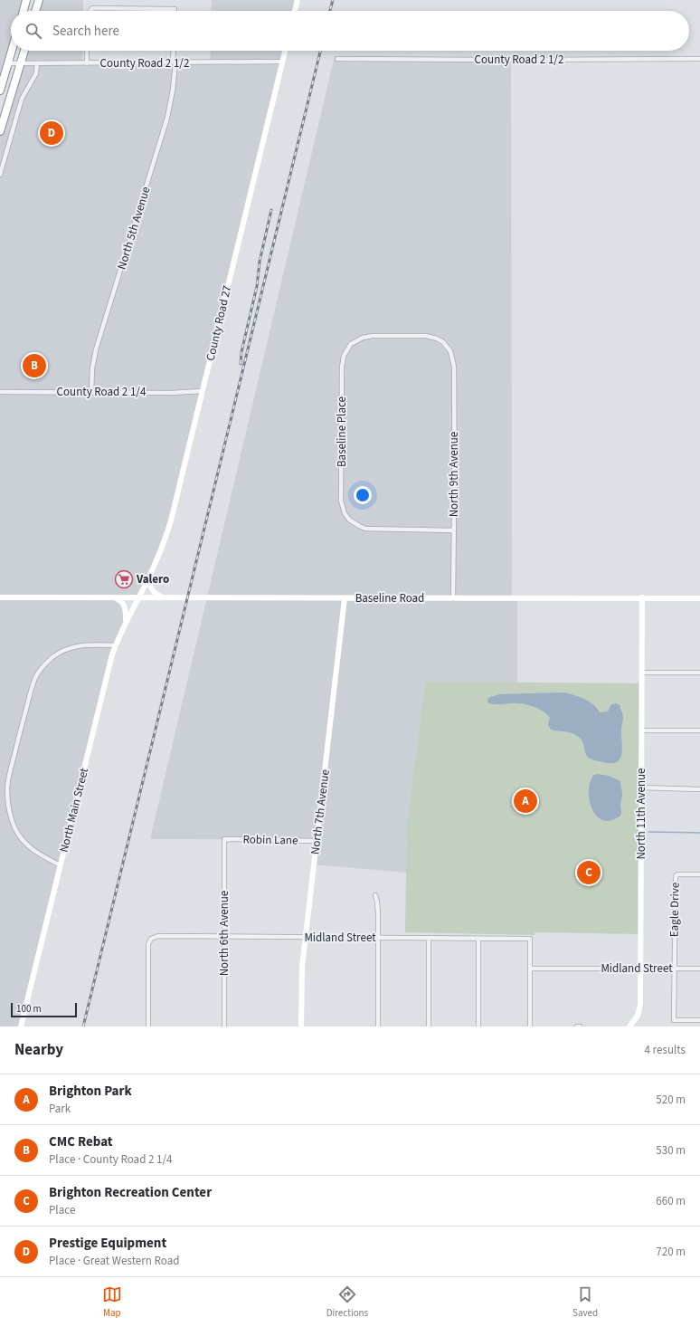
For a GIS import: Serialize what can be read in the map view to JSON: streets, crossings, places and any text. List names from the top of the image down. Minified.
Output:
{"streets":{"street":["County Road 2 1/2","North 5th Avenue","County Road 27","County Road 2 1/4","Baseline Place","North 9th Avenue","Baseline Road","North Main Street","North 7th Avenue","North 11th Avenue","Robin Lane","Eagle Drive","North 6th Avenue","Midland Street"]},"crossings":[["County Road 2 1/2","North 5th Avenue"],["County Road 2 1/2","County Road 27"],["North 5th Avenue","County Road 2 1/4"],["County Road 27","County Road 2 1/4"],["County Road 27","Baseline Road"],["County Road 27","North Main Street"],["Baseline Place","North 9th Avenue"],["North 9th Avenue","Baseline Road"],["Baseline Road","North Main Street"],["Baseline Road","North 7th Avenue"],["Baseline Road","North 11th Avenue"],["North 7th Avenue","Robin Lane"],["North 7th Avenue","Midland Street"],["North 11th Avenue","Midland Street"],["Robin Lane","North 6th Avenue"],["Eagle Drive","Midland Street"],["North 6th Avenue","Midland Street"]],"places":{"supermarket":["Valero"]},"scale_bar":"100 m","page":{"search":"Search here","pins":["D","B","A","C"],"scale":"100 m","heading":["Nearby","4 results"],"list":[{"mark":"A","name":"Brighton Park","note":"Park","value":"520 m"},{"mark":"B","name":"CMC Rebat","note":"Place · County Road 2 1/4","value":"530 m"},{"mark":"C","name":"Brighton Recreation Center","note":"Place","value":"660 m"},{"mark":"D","name":"Prestige Equipment","note":"Place · Great Western Road","value":"720 m"}],"nav":["Map","Directions","Saved"]}}
